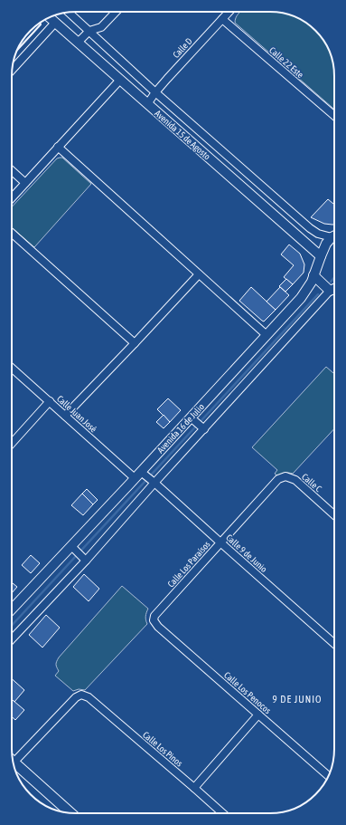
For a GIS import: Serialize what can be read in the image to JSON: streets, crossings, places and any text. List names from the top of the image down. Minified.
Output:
{"streets":{"street":["Calle D","Calle 22 Este","Avenida 15 de Agosto","Calle Juan José","Avenida 16 de Julio","Calle C","Calle 9 de Junio","Calle Los Paraísos","Calle Los Penocos","Calle Los Pinos"]},"crossings":[["Calle D","Calle 22 Este"],["Calle D","Avenida 15 de Agosto"],["Avenida 15 de Agosto","Avenida 16 de Julio"],["Calle Juan José","Avenida 16 de Julio"],["Avenida 16 de Julio","Calle 9 de Junio"],["Calle C","Calle Los Paraísos"],["Calle 9 de Junio","Calle Los Paraísos"],["Calle Los Paraísos","Calle Los Penocos"]],"districts":["9 DE JUNIO"]}
